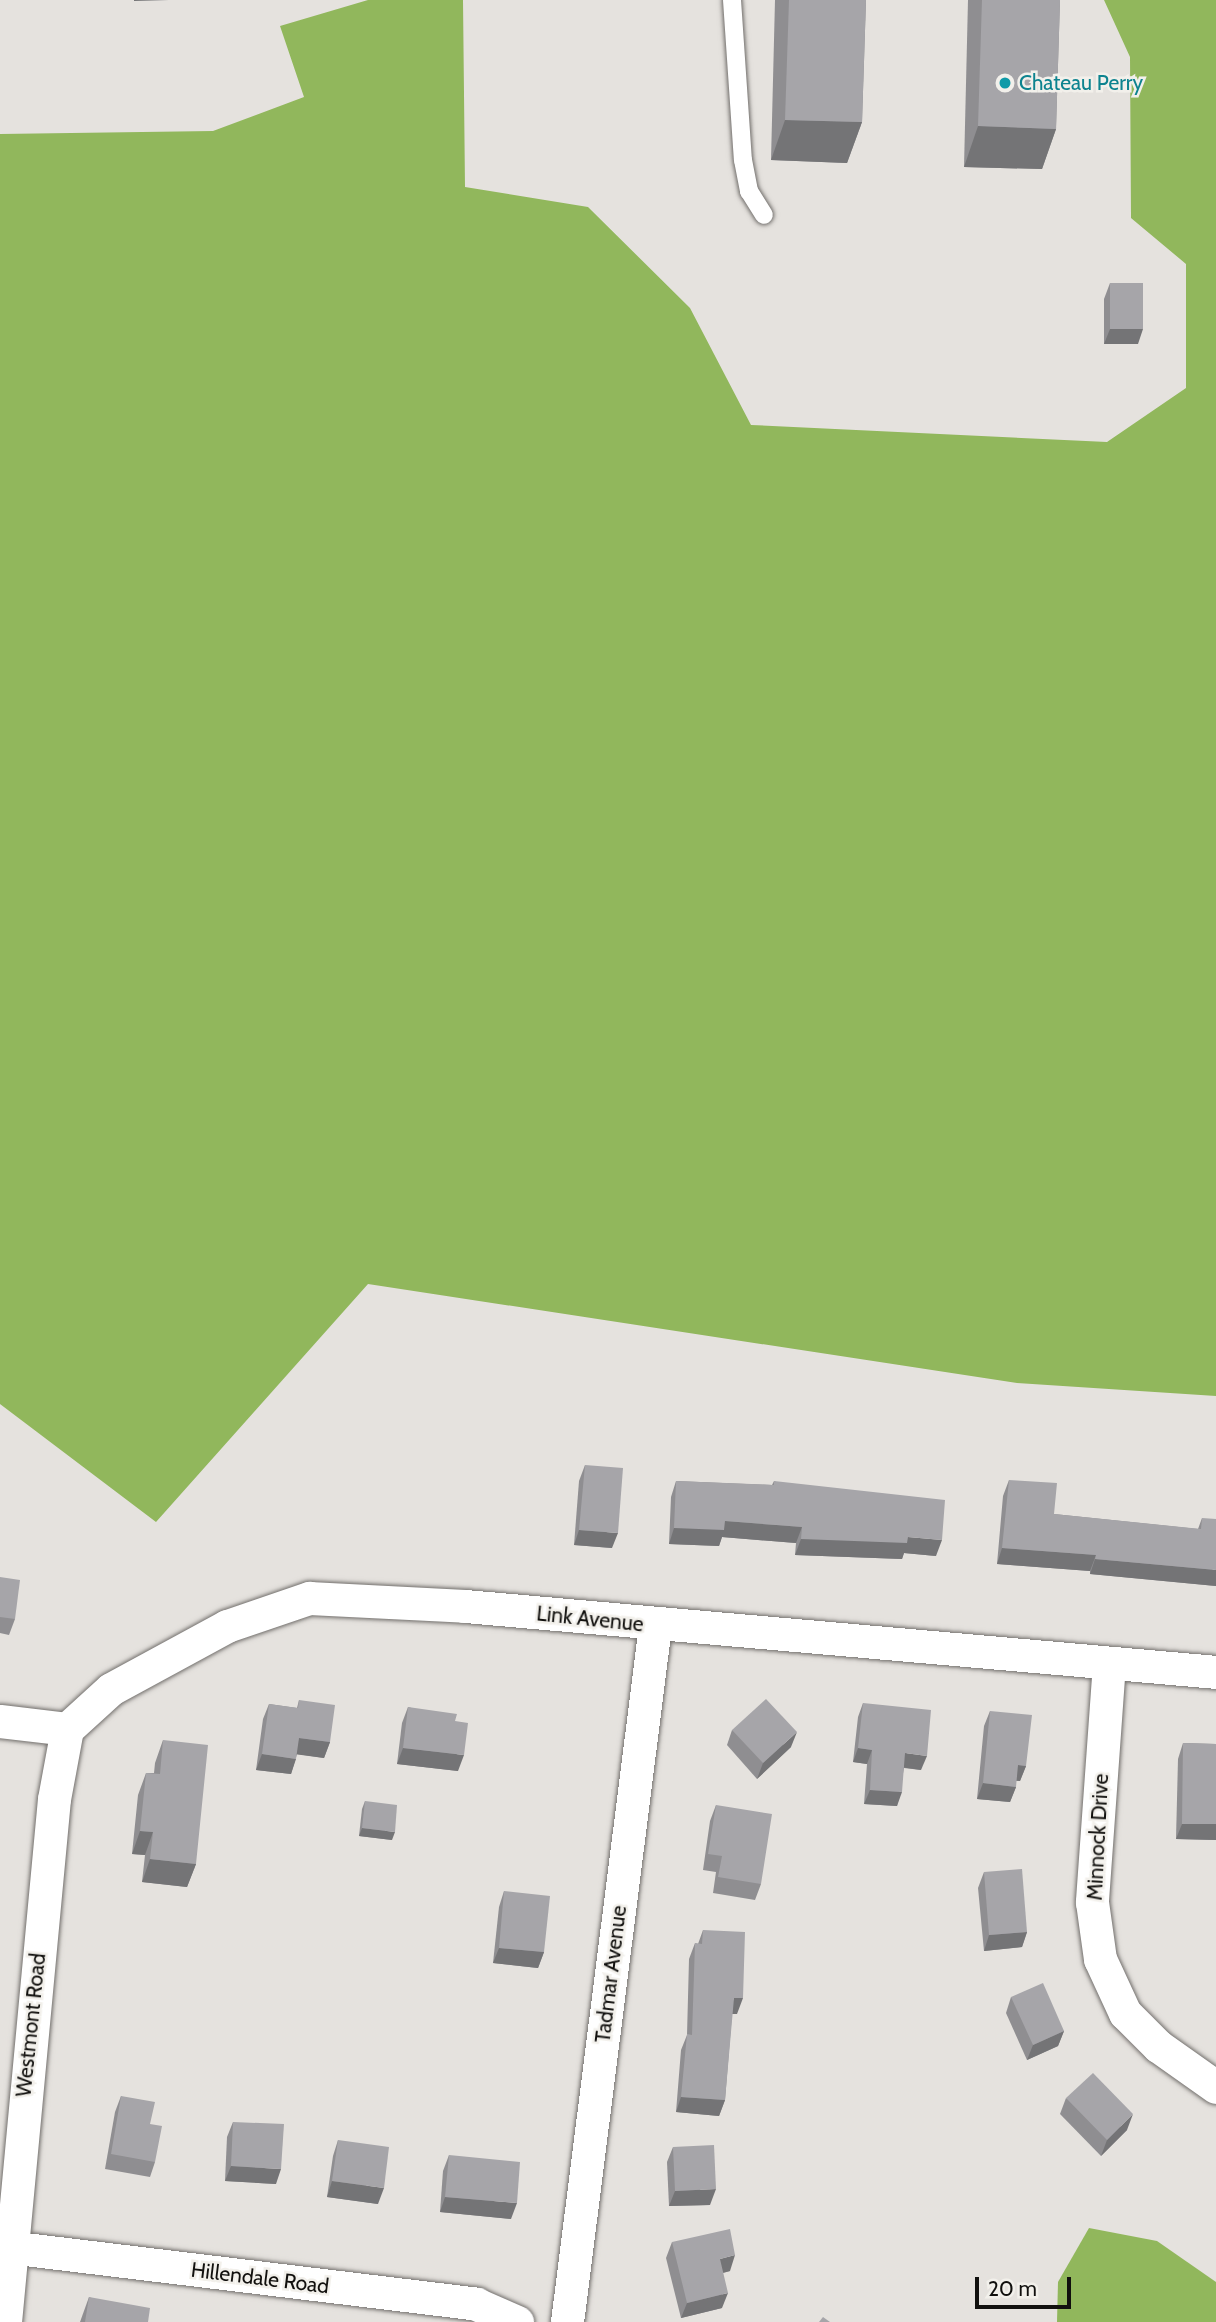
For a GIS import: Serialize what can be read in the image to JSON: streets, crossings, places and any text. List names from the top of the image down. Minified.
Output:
{"streets":{"street":["Link Avenue","Minnock Drive","Tadmar Avenue","Westmont Road","Hillendale Road"]},"crossings":[["Link Avenue","Minnock Drive"],["Link Avenue","Tadmar Avenue"],["Link Avenue","Westmont Road"],["Westmont Road","Hillendale Road"]],"places":["Chateau Perry"],"scale_bar":"20 m"}
